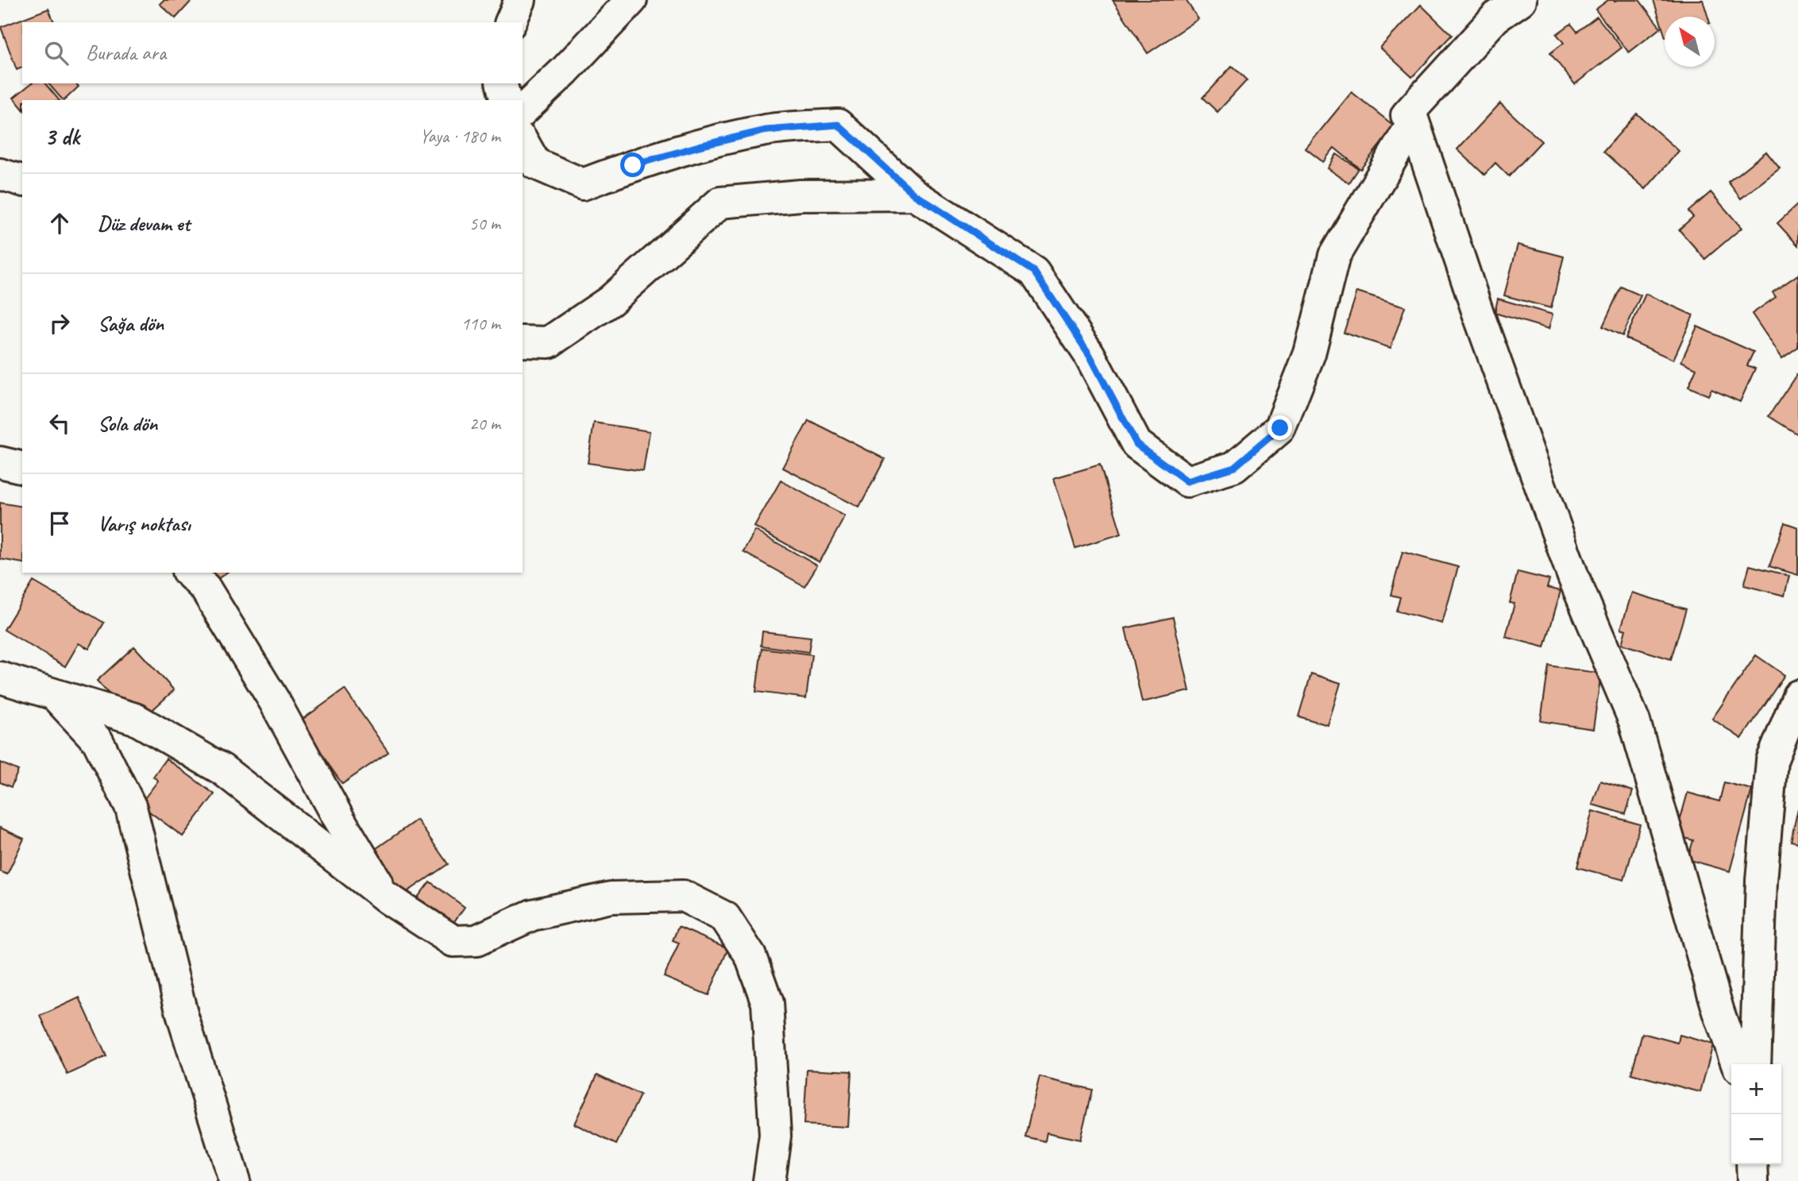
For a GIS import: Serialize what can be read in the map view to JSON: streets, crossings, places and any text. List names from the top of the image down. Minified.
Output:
{"north":"top left","page":{"search":"Burada ara","heading":["3 dk","Yaya · 180 m"],"list":[["Düz devam et","50 m"],["Sağa dön","110 m"],["Sola dön","20 m"],"Varış noktası"],"map_buttons":["+","−"]}}
